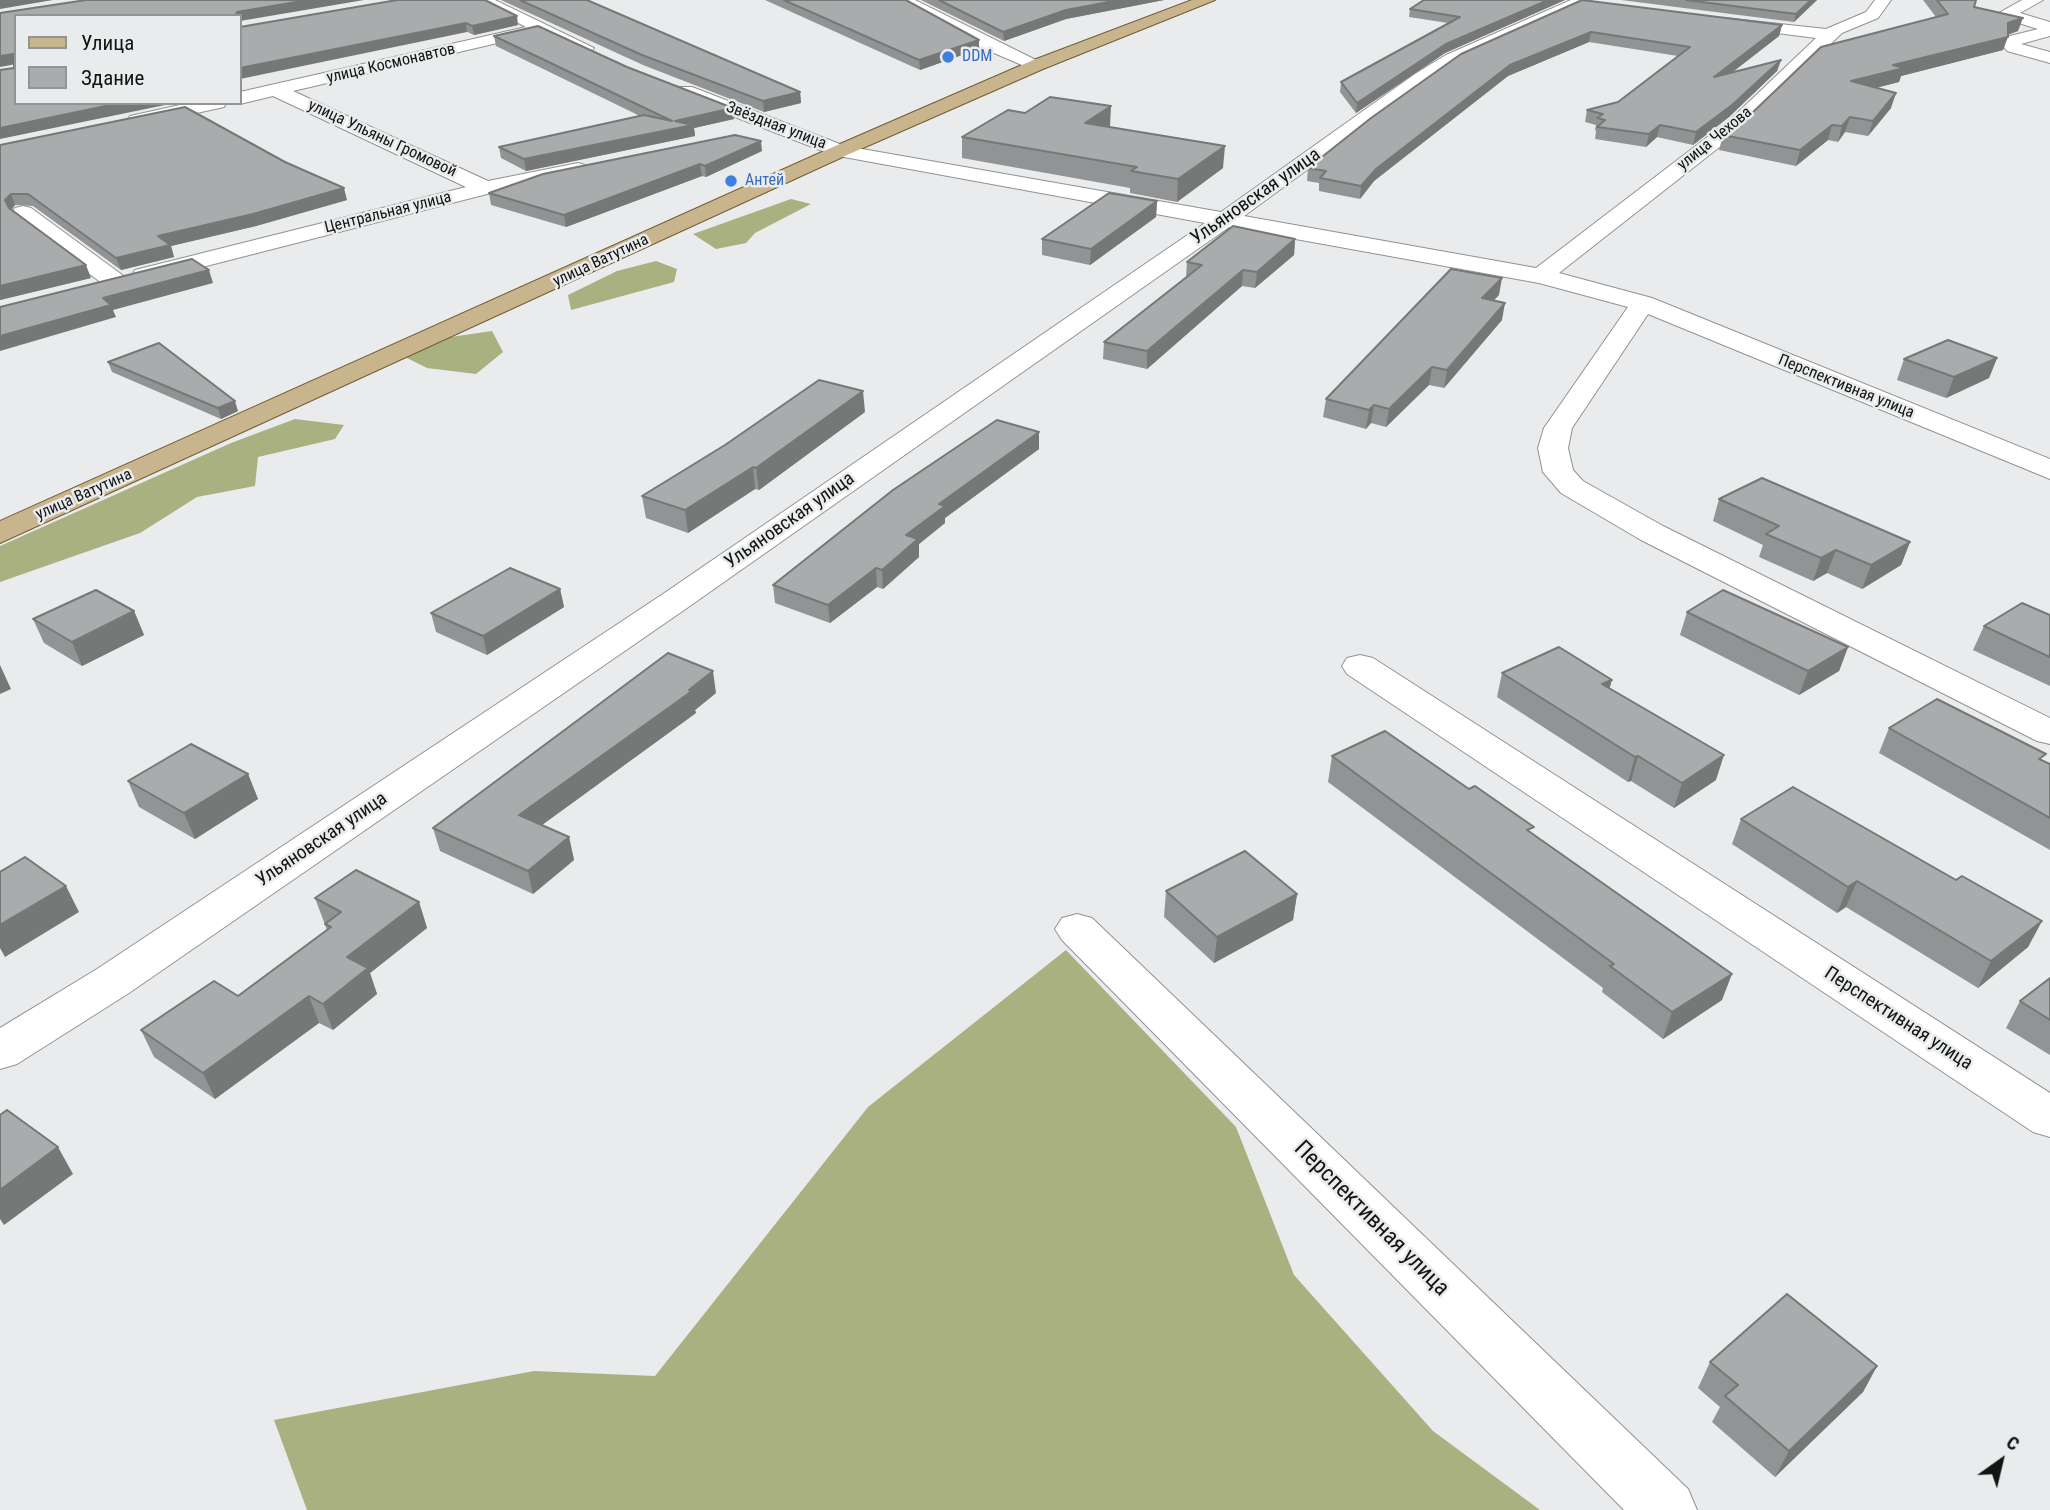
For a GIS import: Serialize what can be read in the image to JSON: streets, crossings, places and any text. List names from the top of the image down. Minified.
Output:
{"streets":{"main road":["улица Ватутина"],"street":["улица Космонавтов","Звёздная улица","улица Ульяны Громовой","улица Чехова","Ульяновская улица","Центральная улица","Перспективная улица"]},"crossings":[["улица Космонавтов","улица Ульяны Громовой"],["Звёздная улица","Ульяновская улица"],["Звёздная улица","улица Ватутина"],["Звёздная улица","Перспективная улица"],["улица Ульяны Громовой","Центральная улица"],["улица Чехова","Перспективная улица"],["Ульяновская улица","Перспективная улица"]],"places":["DDM","Антей"],"legend":["Улица","Здание"],"north":"top right"}
